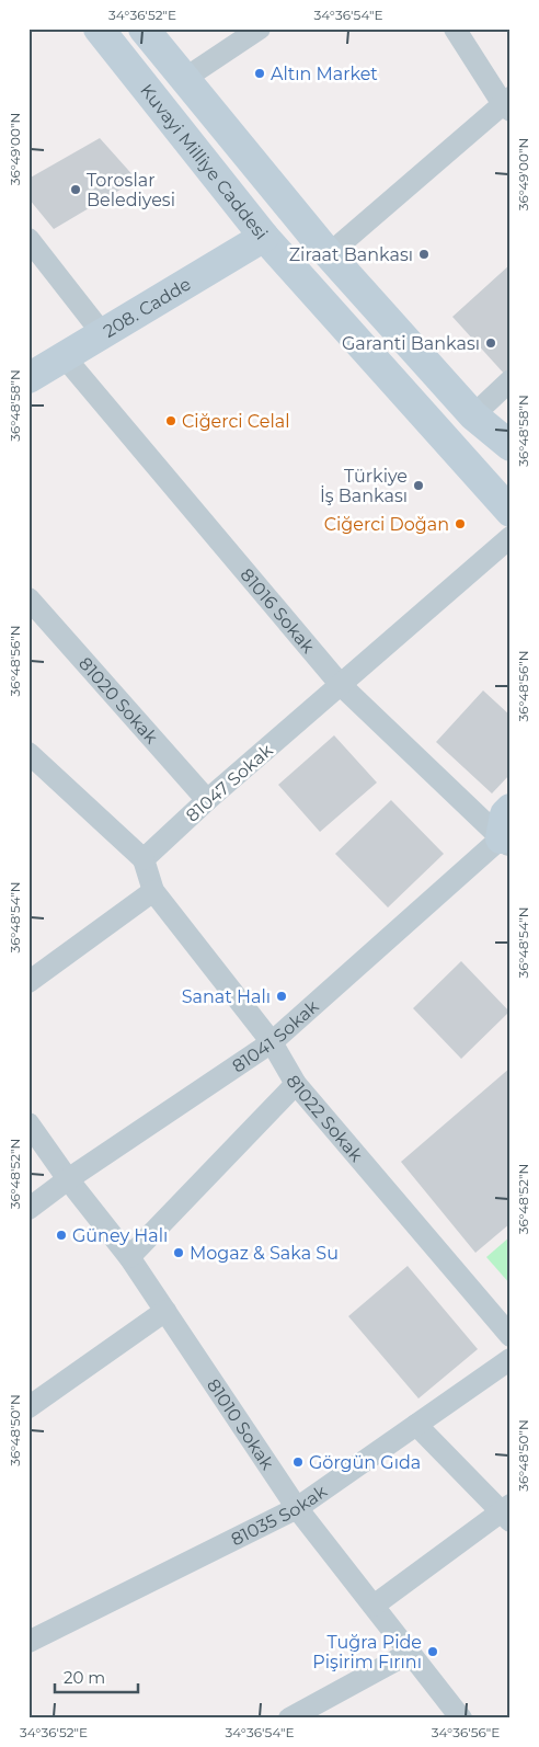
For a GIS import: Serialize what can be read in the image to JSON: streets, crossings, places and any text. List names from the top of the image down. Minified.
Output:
{"streets":{"main road":["Kuvayi Milliye Caddesi","208. Cadde"],"street":["81016 Sokak","81020 Sokak","81047 Sokak","81041 Sokak","81022 Sokak","81010 Sokak","81035 Sokak"]},"crossings":[["Kuvayi Milliye Caddesi","208. Cadde"],["208. Cadde","81016 Sokak"],["81016 Sokak","81047 Sokak"],["81016 Sokak","81041 Sokak"],["81020 Sokak","81047 Sokak"],["81041 Sokak","81022 Sokak"],["81041 Sokak","81010 Sokak"],["81010 Sokak","81035 Sokak"]],"places":["Altın Market","Toroslar Belediyesi","Ziraat Bankası","Garanti Bankası","Ciğerci Celal","Türkiye İş Bankası","Ciğerci Doğan","Sanat Halı","Güney Halı","Mogaz & Saka Su","Görgün Gıda","Tuğra Pide Pişirim Fırını"],"scale_bar":"20 m","coordinates":["34°36'52\"E","34°36'54\"E","36°49'00\"N","36°48'58\"N","36°48'56\"N","36°48'54\"N","36°48'52\"N","36°48'50\"N","34°36'56\"E"]}
